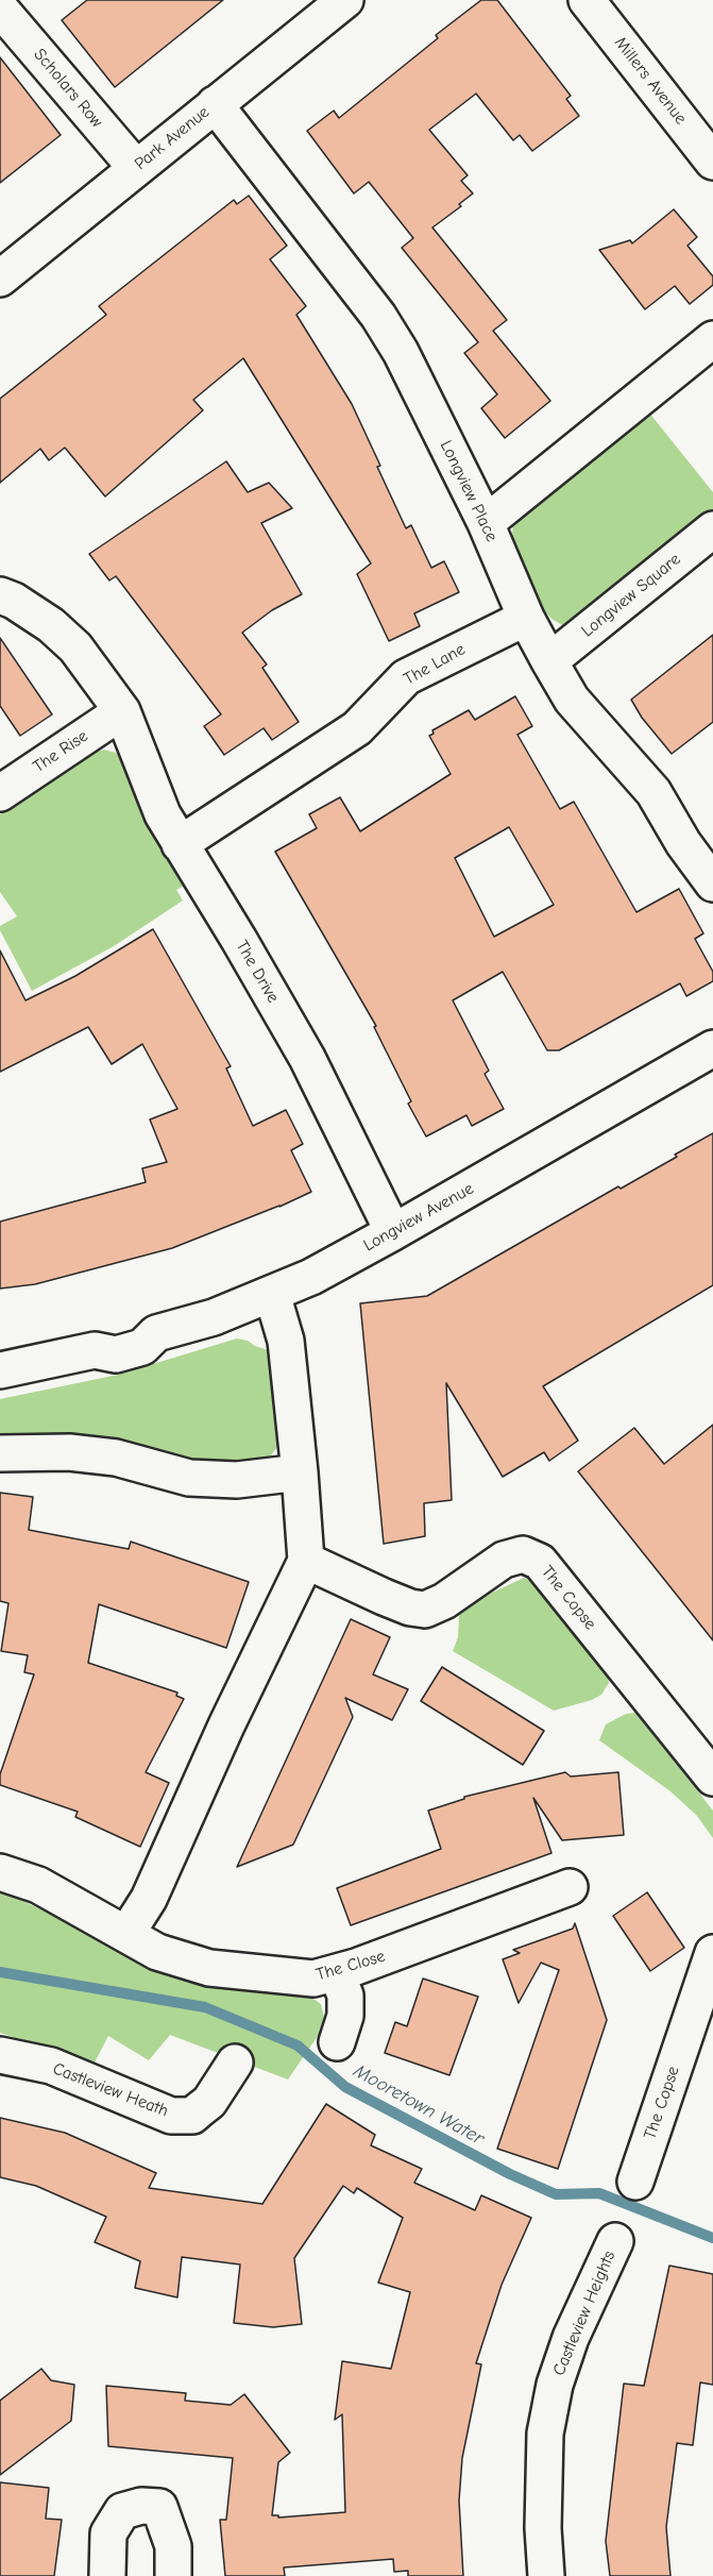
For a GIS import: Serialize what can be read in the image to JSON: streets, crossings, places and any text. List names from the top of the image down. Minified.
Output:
{"streets":{"street":["Millers Avenue","Scholars Row","Park Avenue","Longview Place","Longview Square","The Lane","The Rise","The Drive","Longview Avenue","The Copse","The Close","Castleview Heath","Castleview Heights"]},"crossings":[["Scholars Row","Park Avenue"],["Park Avenue","Longview Place"],["Longview Place","Longview Square"],["Longview Place","The Lane"],["The Lane","The Drive"],["The Rise","The Drive"],["The Drive","Longview Avenue"]],"water":["Mooretown Water"]}
